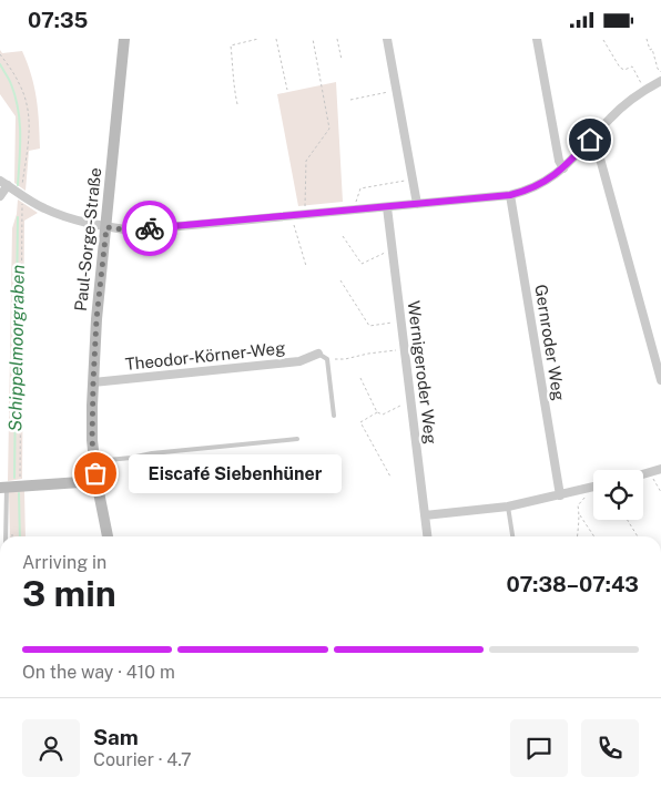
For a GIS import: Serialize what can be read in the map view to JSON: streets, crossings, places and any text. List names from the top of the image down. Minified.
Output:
{"streets":{"street":["Paul-Sorge-Straße","Gernroder Weg","Theodor-Körner-Weg","Wernigeroder Weg"]},"crossings":[["Paul-Sorge-Straße","Theodor-Körner-Weg"]],"water":["Schippelmoorgraben"],"places":["Eiscafé Siebenhüner"],"page":{"status":"07:35","bubble":"Eiscafé Siebenhüner","heading":["3 min","Arriving in","07:38–07:43"],"panel":["Sam","Courier · 4.7"],"bar":"On the way · 410 m"}}
